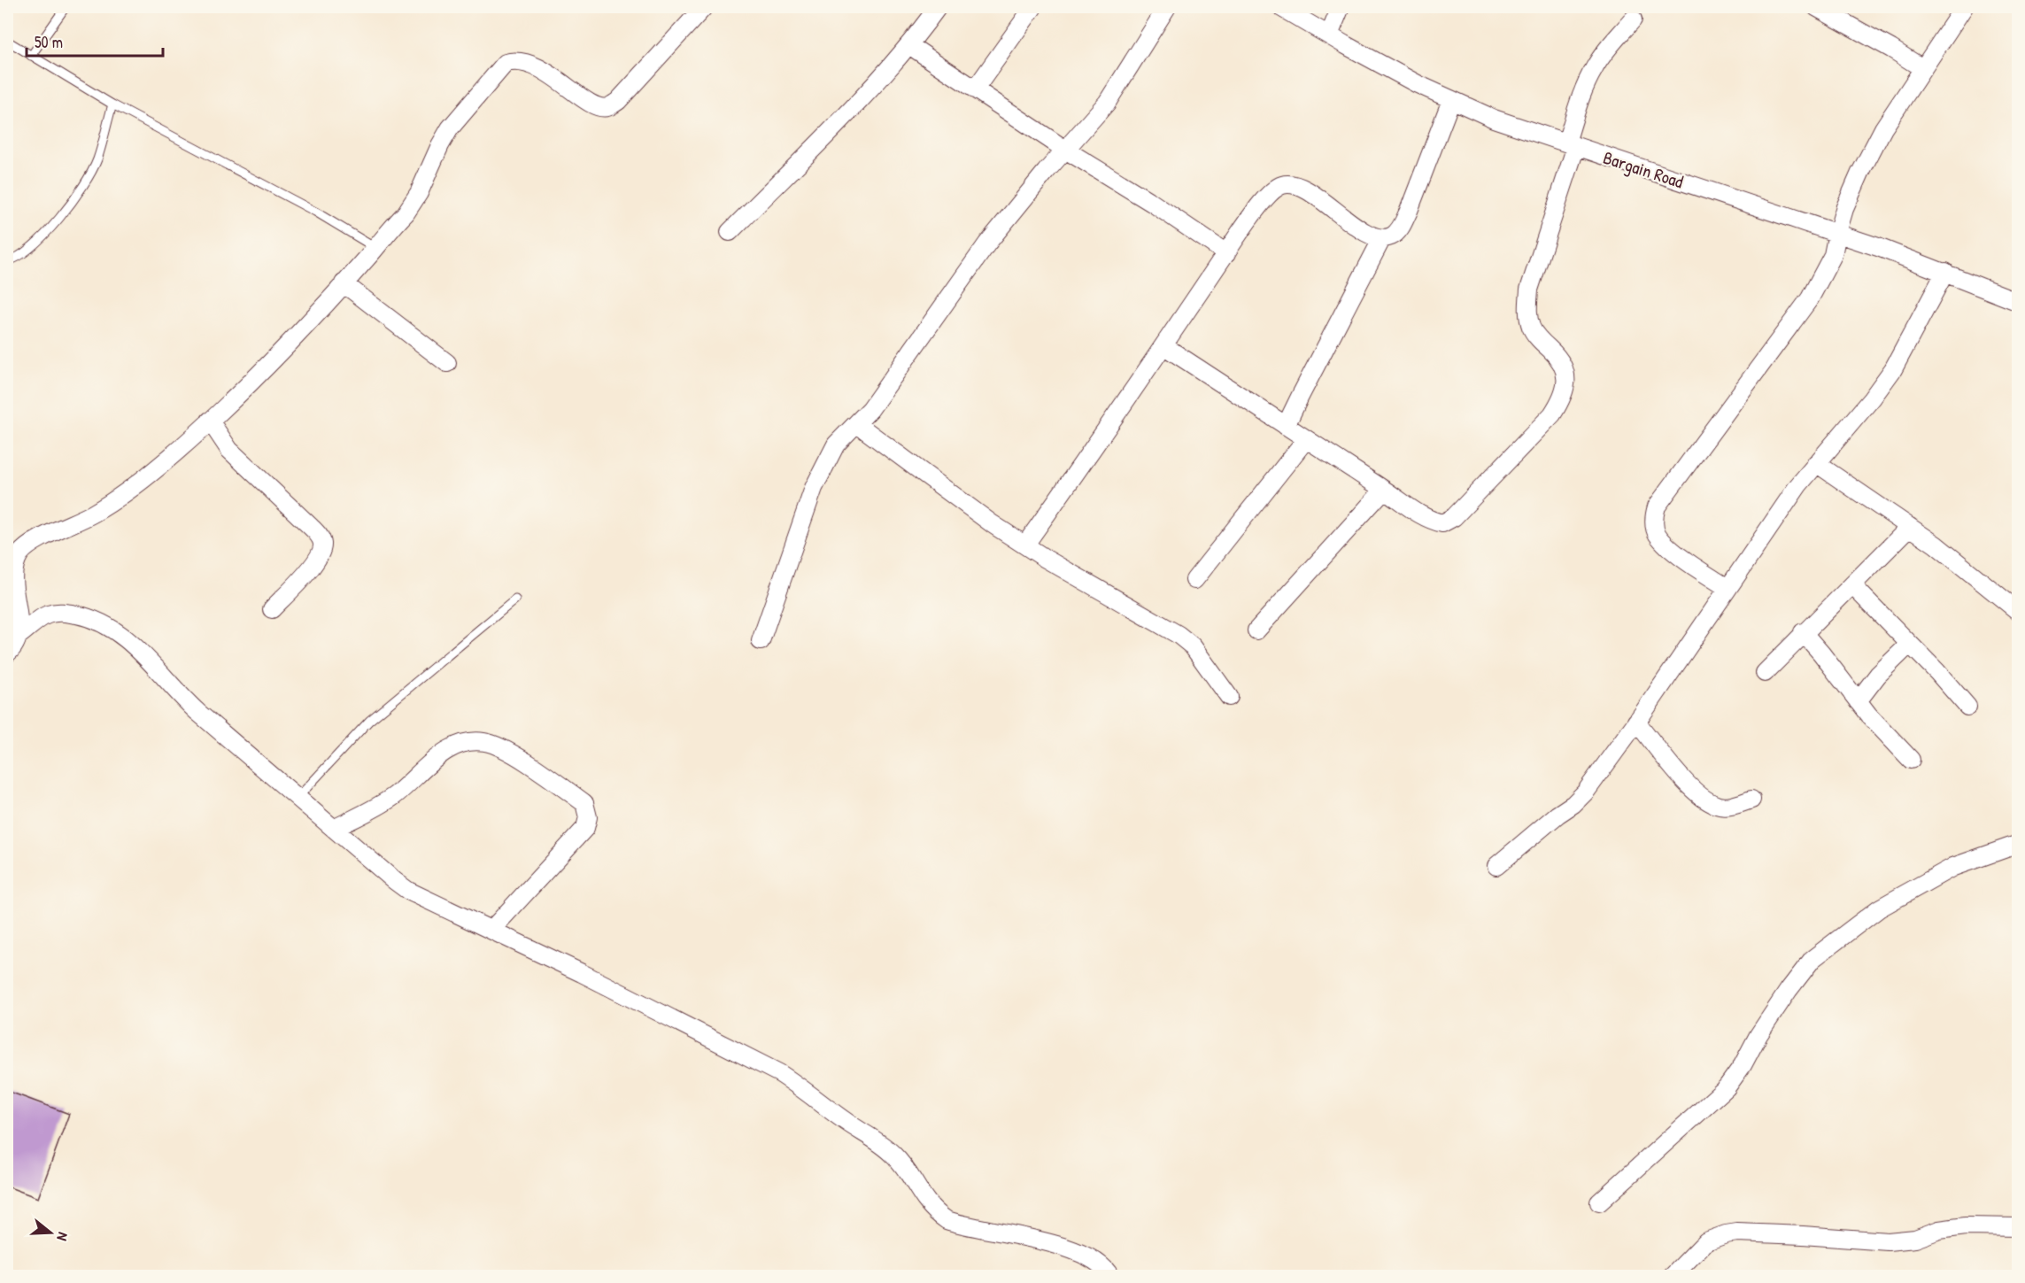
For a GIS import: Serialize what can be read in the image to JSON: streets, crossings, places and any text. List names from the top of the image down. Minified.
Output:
{"streets":{"street":["Bargain Road"]},"scale_bar":"50 m","north":"right"}
